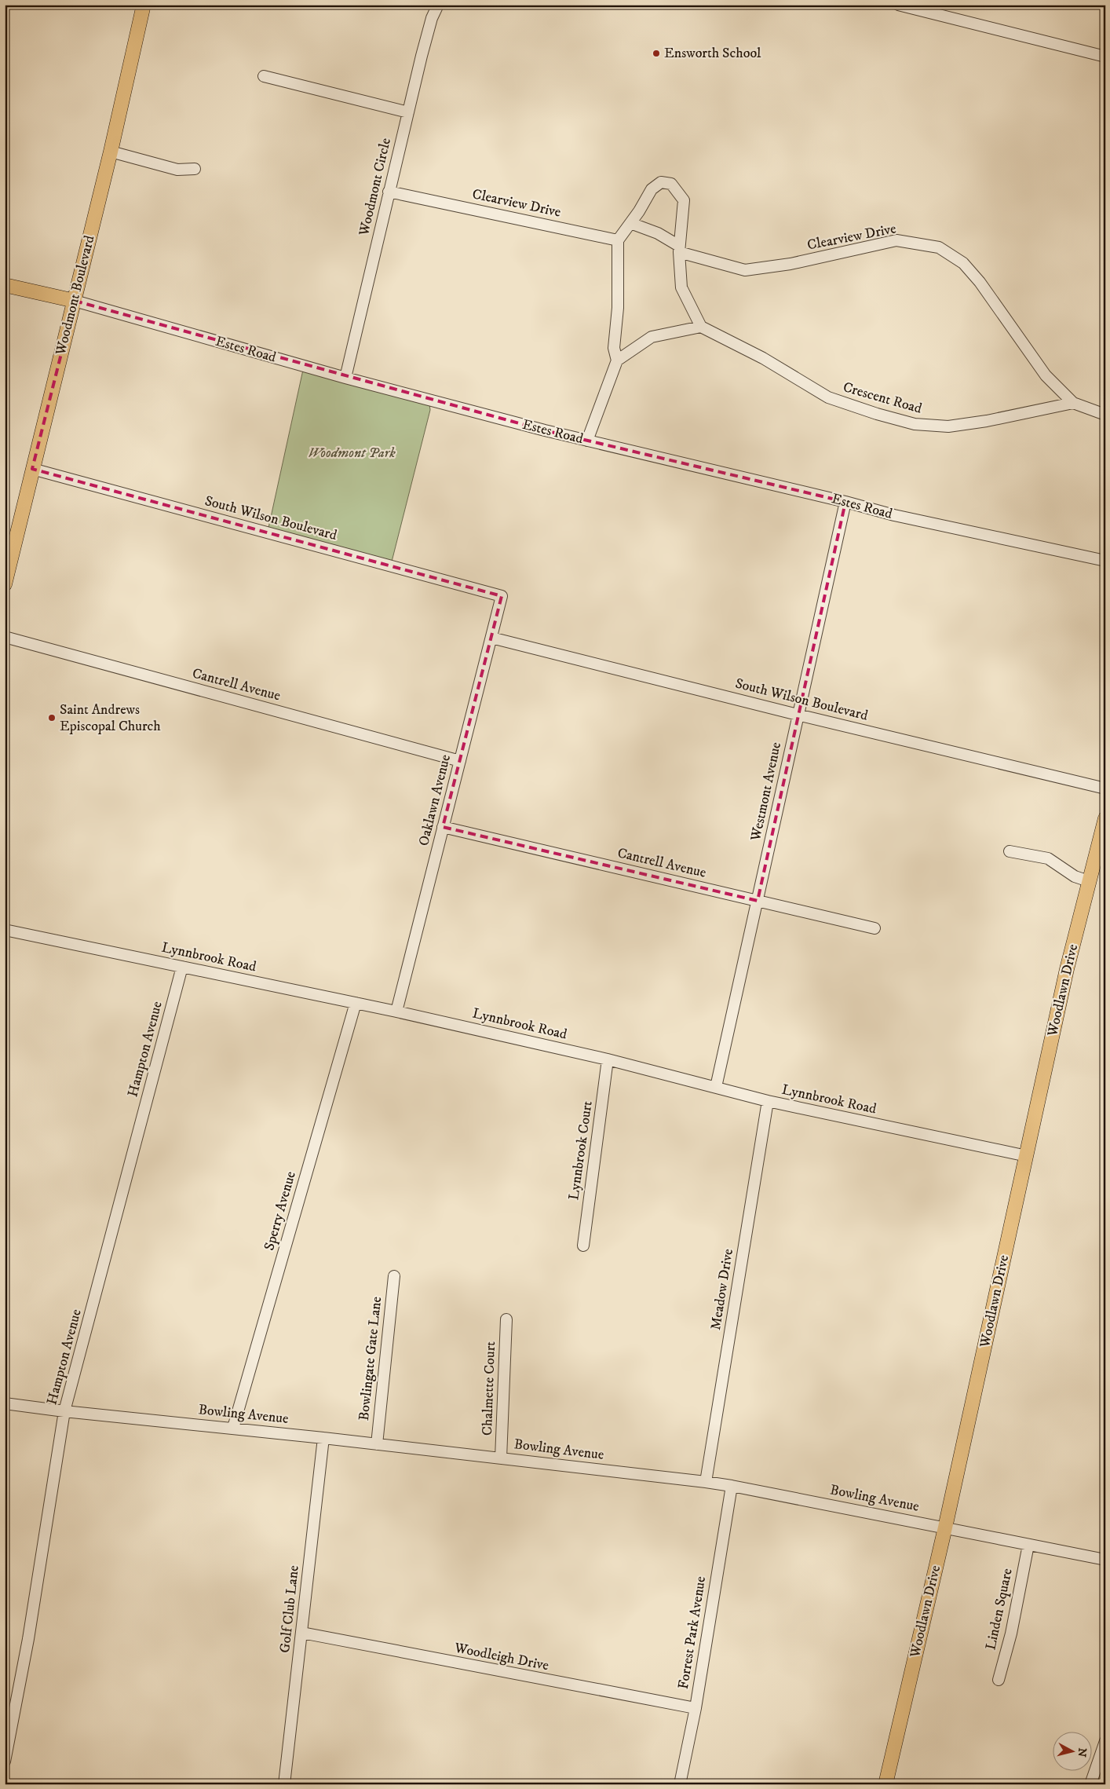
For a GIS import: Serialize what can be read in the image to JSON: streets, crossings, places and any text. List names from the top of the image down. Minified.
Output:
{"streets":{"main road":["Woodmont Boulevard","Estes Road","Woodlawn Drive"],"street":["Woodmont Circle","Clearview Drive","Crescent Road","South Wilson Boulevard","Cantrell Avenue","Westmont Avenue","Oaklawn Avenue","Lynnbrook Road","Hampton Avenue","Lynnbrook Court","Sperry Avenue","Meadow Drive","Bowlingate Gate Lane","Chalmette Court","Bowling Avenue","Golf Club Lane","Linden Square","Forrest Park Avenue","Woodleigh Drive"]},"crossings":[["Woodmont Circle","Clearview Drive"],["Woodmont Circle","Estes Road"],["Clearview Drive","Crescent Road"],["Woodmont Boulevard","Estes Road"],["Woodmont Boulevard","South Wilson Boulevard"],["Estes Road","Westmont Avenue"],["South Wilson Boulevard","Westmont Avenue"],["South Wilson Boulevard","Oaklawn Avenue"],["Cantrell Avenue","Westmont Avenue"],["Cantrell Avenue","Oaklawn Avenue"],["Westmont Avenue","Lynnbrook Road"],["Oaklawn Avenue","Lynnbrook Road"],["Lynnbrook Road","Woodlawn Drive"],["Lynnbrook Road","Hampton Avenue"],["Lynnbrook Road","Lynnbrook Court"],["Lynnbrook Road","Sperry Avenue"],["Lynnbrook Road","Meadow Drive"],["Woodlawn Drive","Bowling Avenue"],["Hampton Avenue","Bowling Avenue"],["Sperry Avenue","Bowling Avenue"],["Meadow Drive","Bowling Avenue"],["Bowlingate Gate Lane","Bowling Avenue"],["Chalmette Court","Bowling Avenue"],["Bowling Avenue","Golf Club Lane"],["Bowling Avenue","Linden Square"],["Bowling Avenue","Forrest Park Avenue"],["Golf Club Lane","Woodleigh Drive"],["Forrest Park Avenue","Woodleigh Drive"]],"parks":["Woodmont Park"],"places":["Ensworth School","Saint Andrews Episcopal Church"],"north":"right"}
